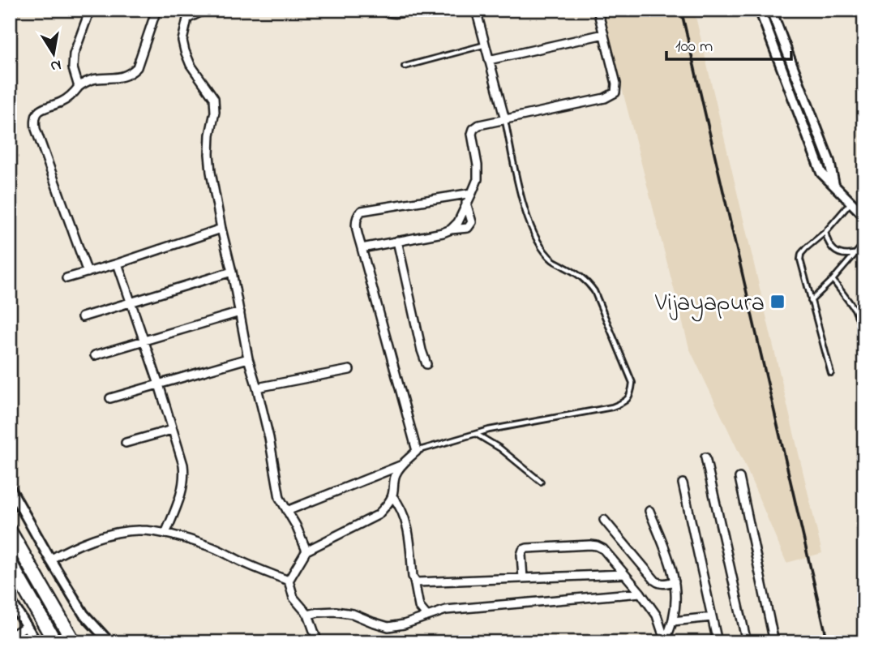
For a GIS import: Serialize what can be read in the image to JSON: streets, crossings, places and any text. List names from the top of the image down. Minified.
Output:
{"places":{"transit":["Vijayapura"]},"scale_bar":"100 m","north":"bottom"}
